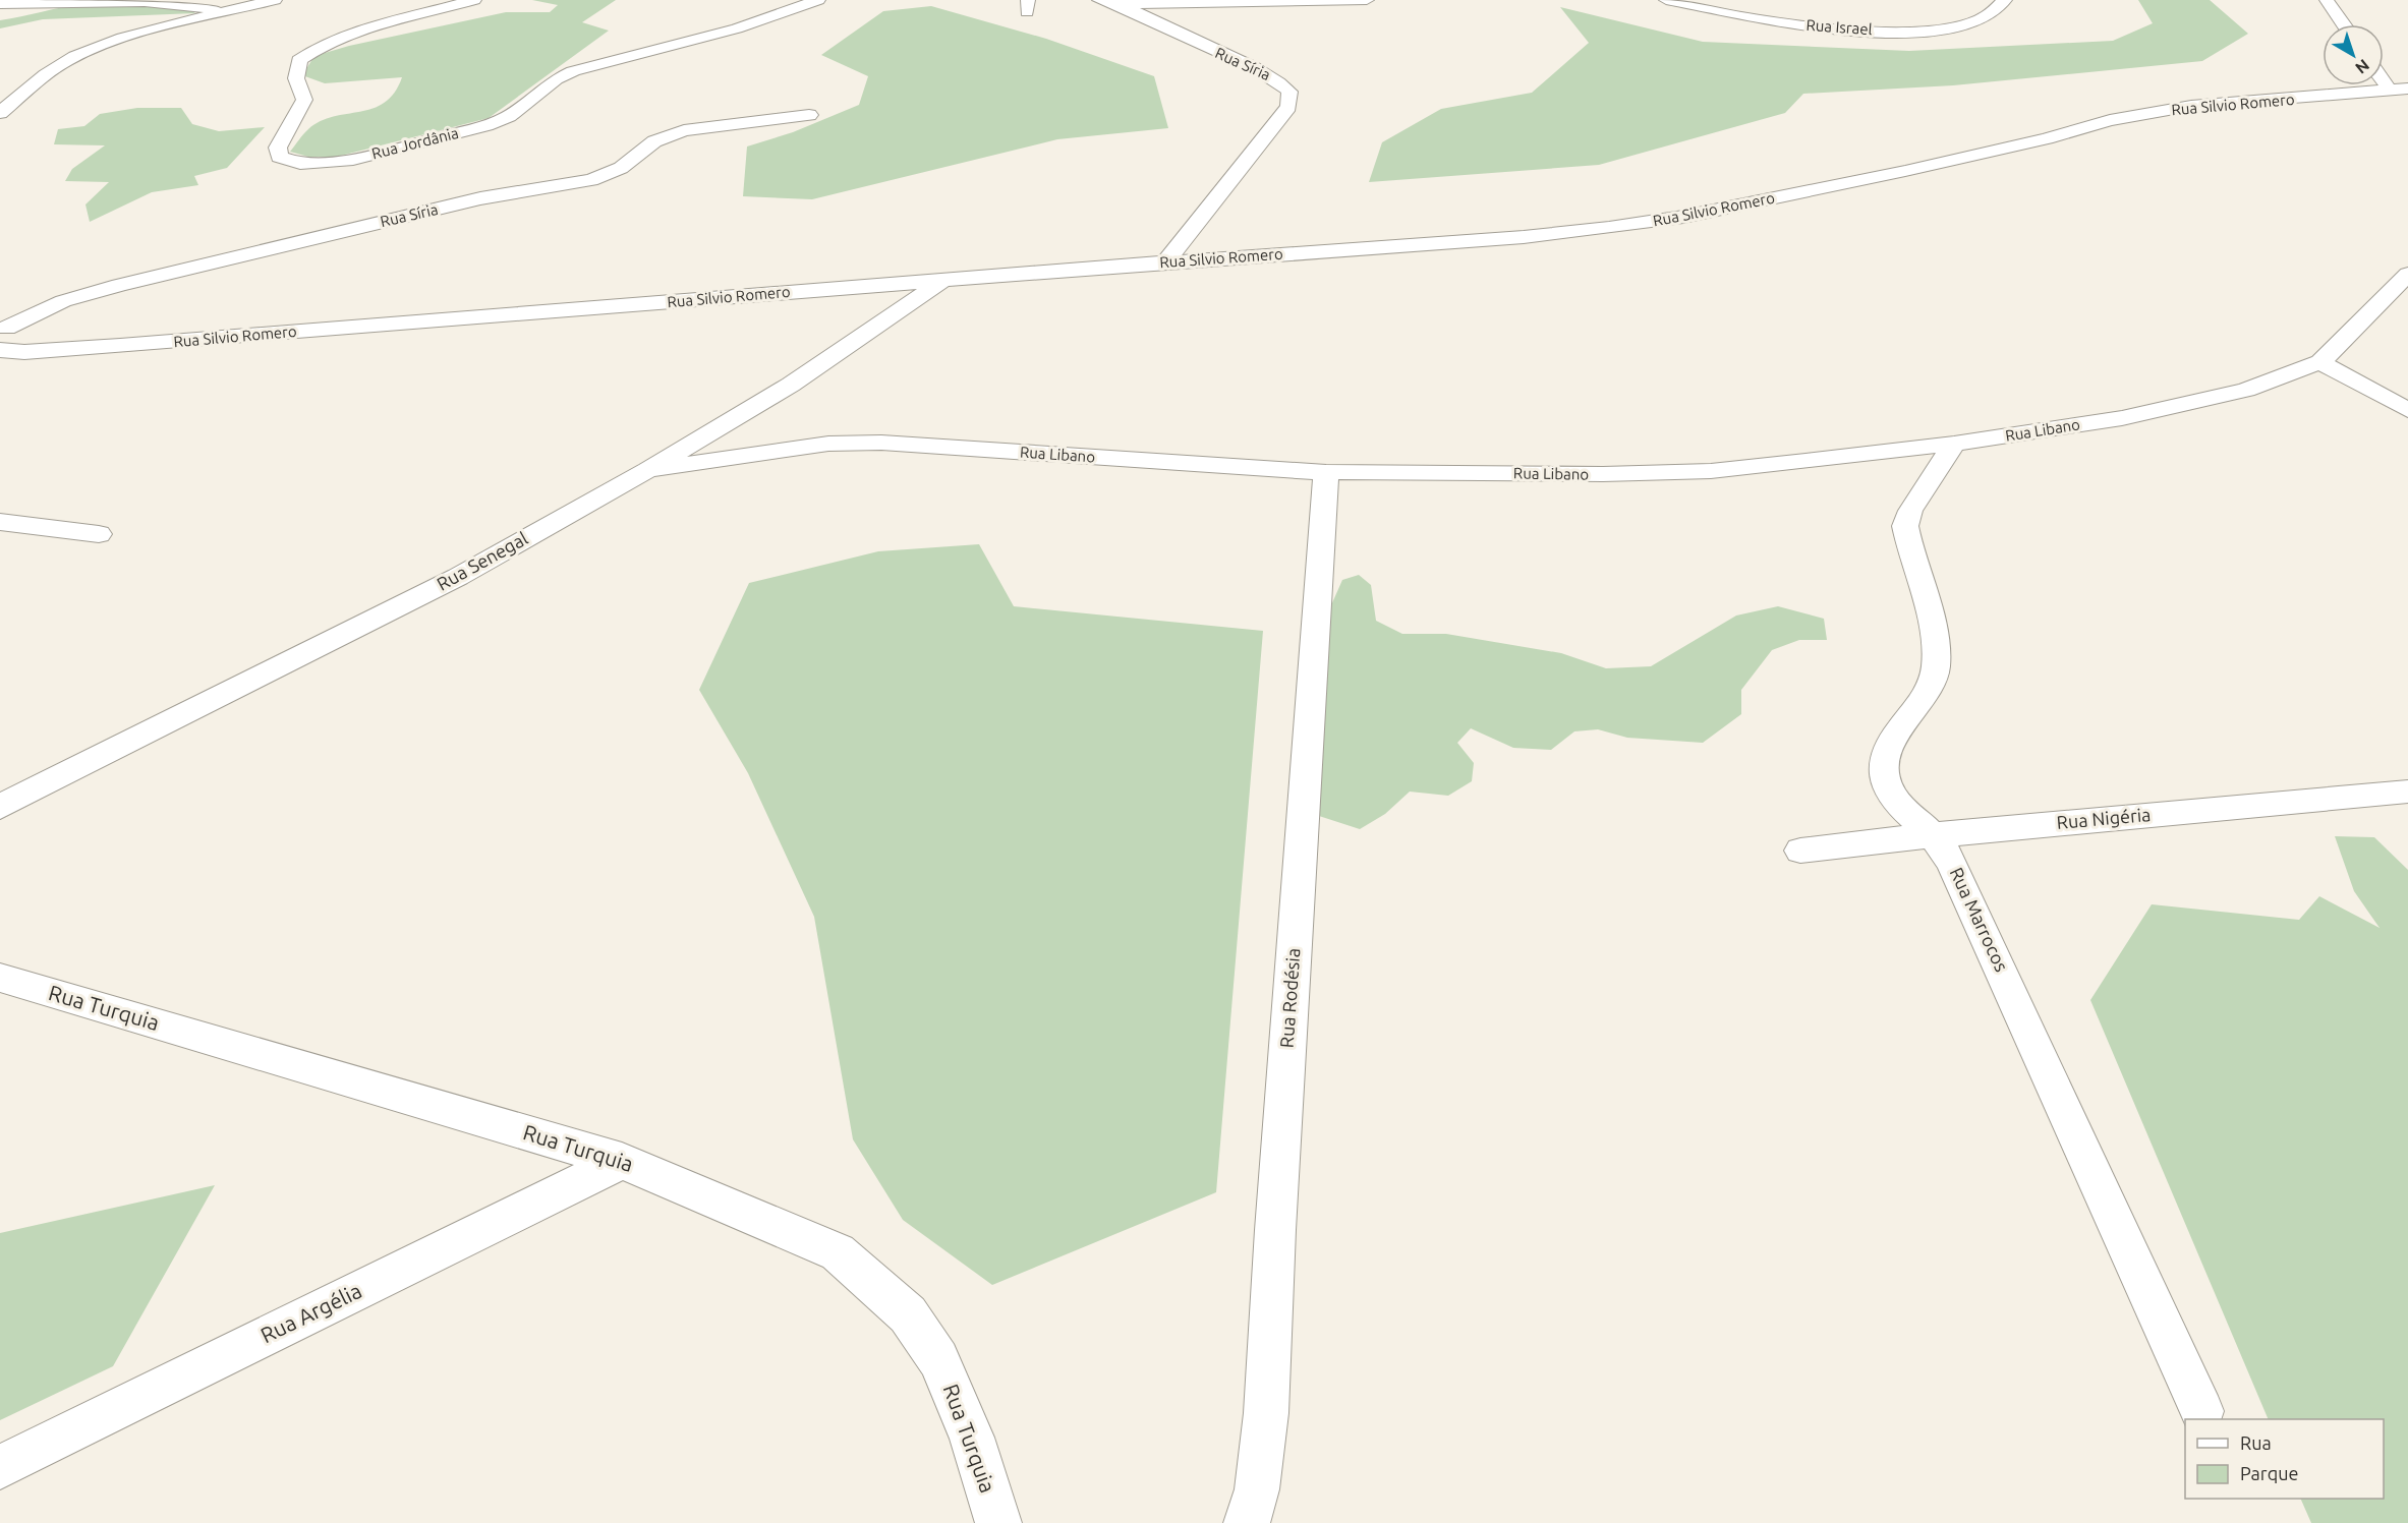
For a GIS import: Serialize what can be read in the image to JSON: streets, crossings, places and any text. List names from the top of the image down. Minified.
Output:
{"streets":{"street":["Rua Israel","Rua Síria","Rua Silvio Romero","Rua Jordânia","Rua Libano","Rua Senegal","Rua Nigéria","Rua Marrocos","Rua Rodésia","Rua Turquia","Rua Argélia"]},"crossings":[["Rua Síria","Rua Silvio Romero"],["Rua Silvio Romero","Rua Senegal"],["Rua Libano","Rua Senegal"],["Rua Libano","Rua Marrocos"],["Rua Libano","Rua Rodésia"],["Rua Nigéria","Rua Marrocos"],["Rua Turquia","Rua Argélia"]],"legend":["Rua","Parque"],"north":"bottom right"}
